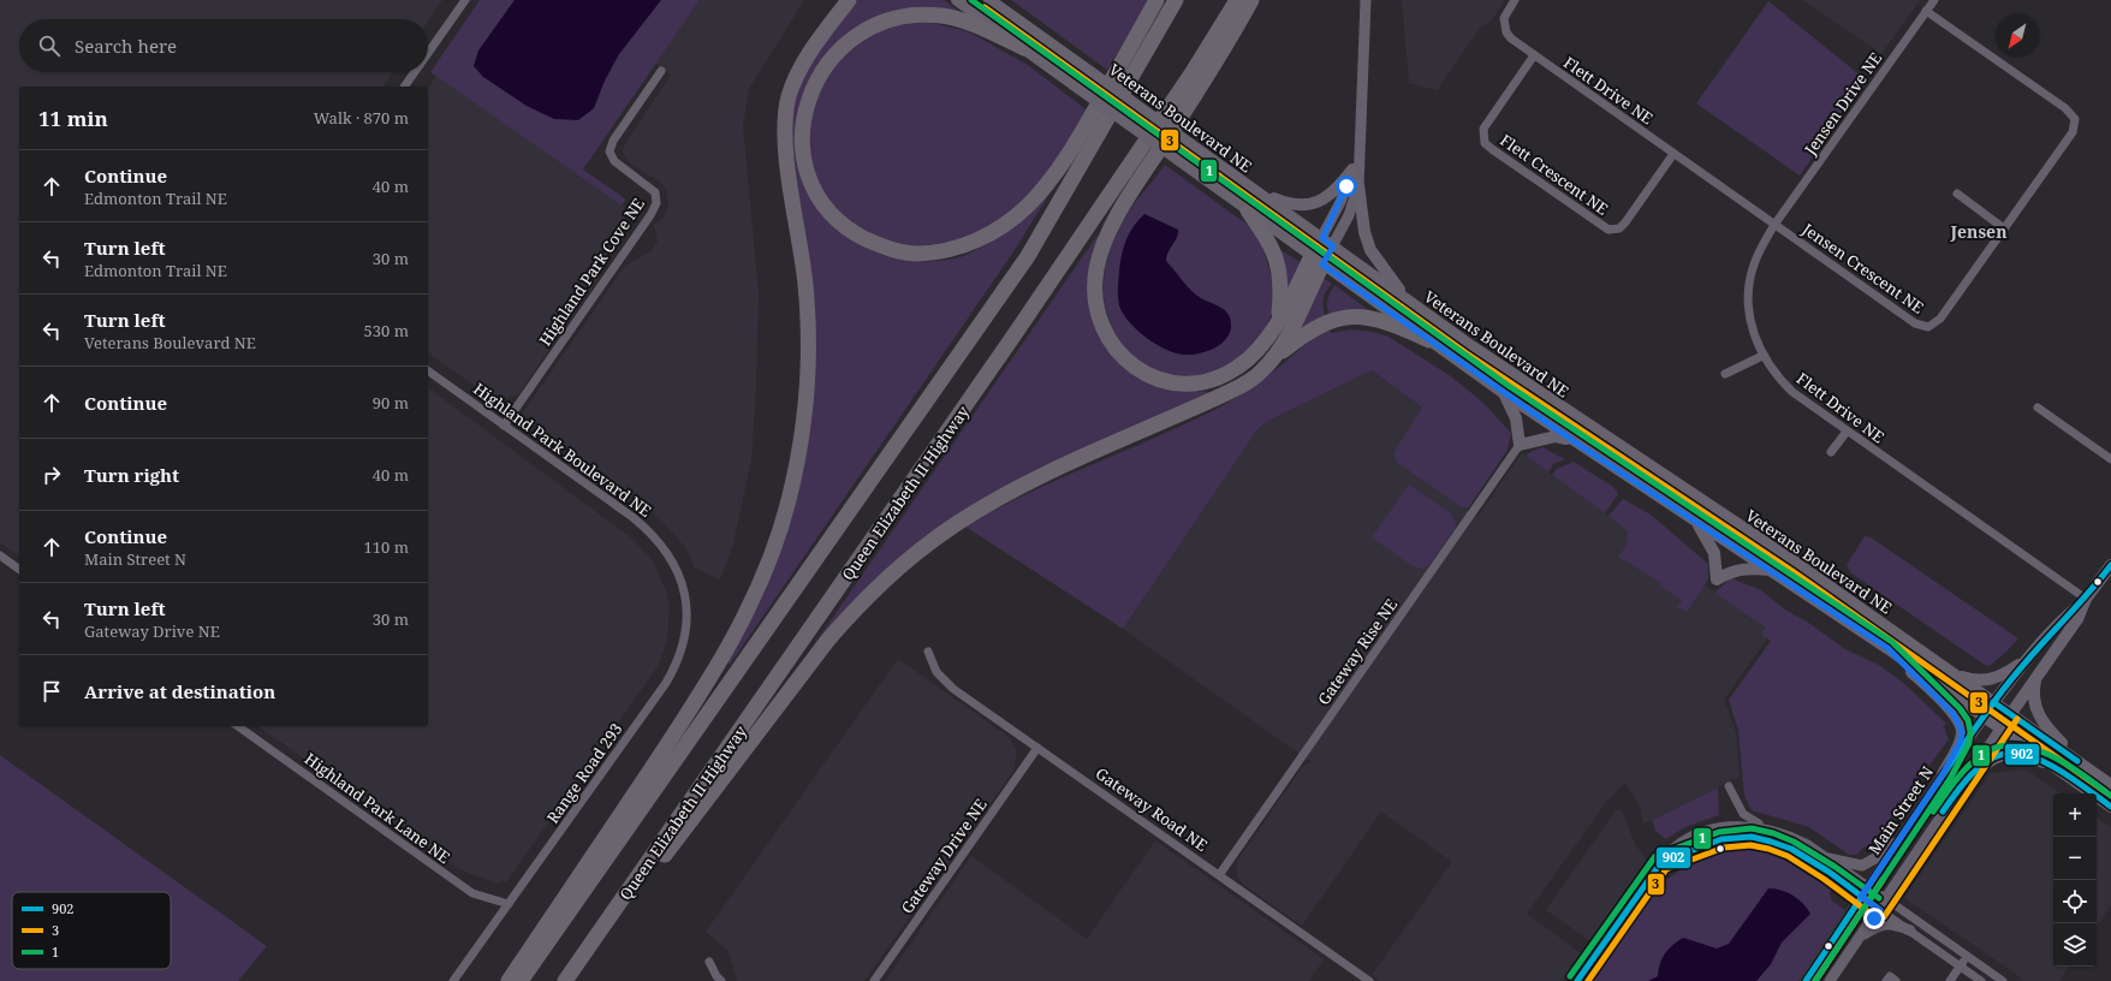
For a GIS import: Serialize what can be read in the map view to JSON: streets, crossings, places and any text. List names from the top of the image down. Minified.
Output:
{"streets":{"highway":["Queen Elizabeth II Highway"],"main road":["Veterans Boulevard NE","Main Street N"],"street":["Flett Drive NE","Jensen Drive NE","Flett Crescent NE","Jensen Crescent NE","Highland Park Cove NE","Highland Park Boulevard NE","Gateway Rise NE","Range Road 293","Highland Park Lane NE","Gateway Road NE","Gateway Drive NE"]},"crossings":[["Flett Drive NE","Jensen Drive NE"],["Flett Drive NE","Flett Crescent NE"],["Flett Drive NE","Jensen Crescent NE"],["Flett Drive NE","Main Street N"],["Jensen Drive NE","Jensen Crescent NE"],["Veterans Boulevard NE","Main Street N"],["Highland Park Cove NE","Highland Park Boulevard NE"],["Highland Park Boulevard NE","Range Road 293"],["Gateway Rise NE","Gateway Road NE"],["Range Road 293","Highland Park Lane NE"],["Gateway Road NE","Gateway Drive NE"]],"districts":["Jensen"],"lines":["transit line 1","transit line 3","transit line 902"],"legend":["902","3","1"],"north":"bottom left","page":{"search":"Search here","heading":["11 min","Walk · 870 m"],"list":[["Continue","Edmonton Trail NE","40 m"],["Turn left","Edmonton Trail NE","30 m"],["Turn left","Veterans Boulevard NE","530 m"],["Continue","90 m"],["Turn right","40 m"],["Continue","Main Street N","110 m"],["Turn left","Gateway Drive NE","30 m"],"Arrive at destination"],"map_buttons":["+","−"]}}
